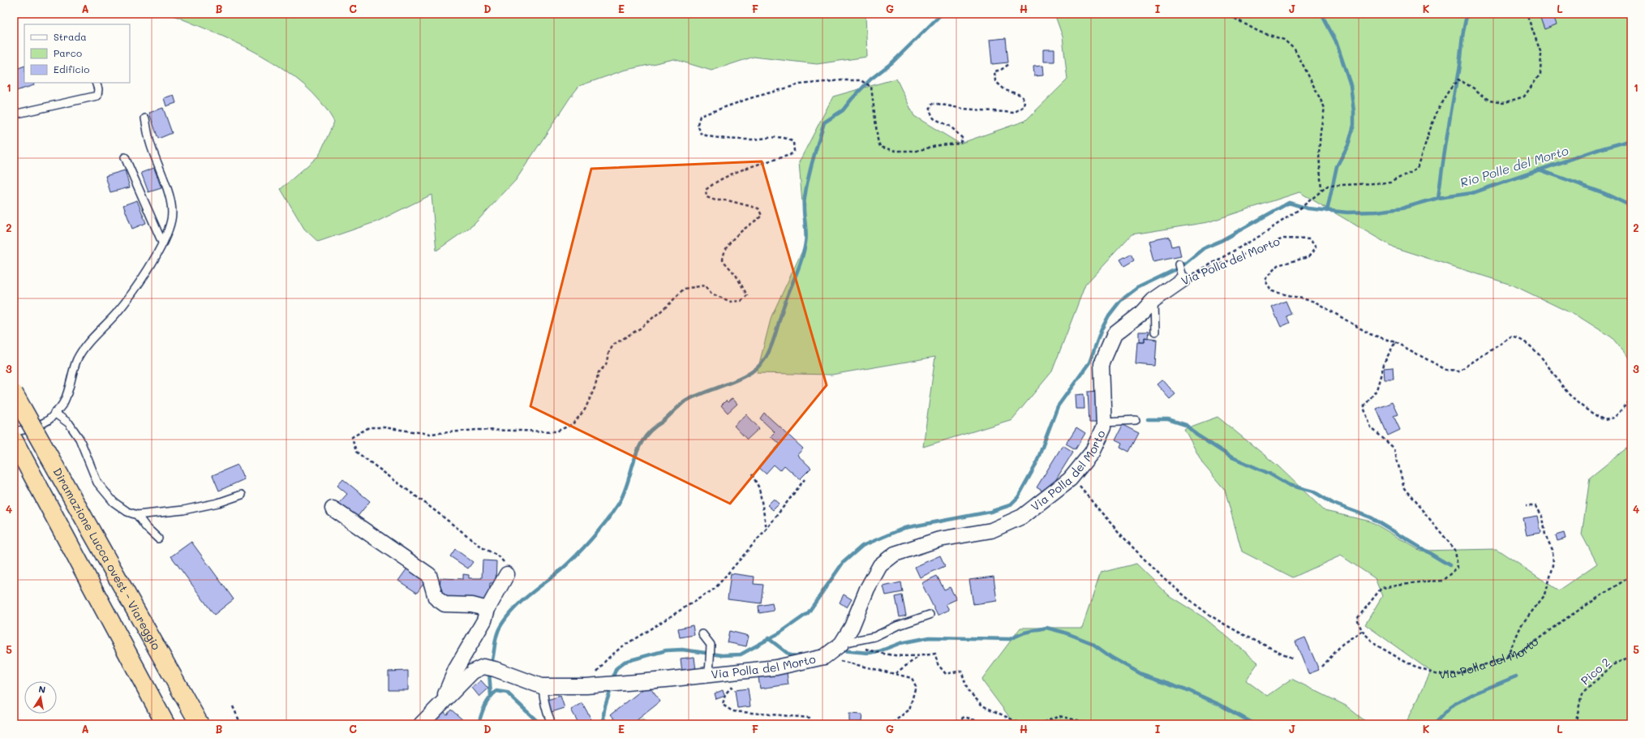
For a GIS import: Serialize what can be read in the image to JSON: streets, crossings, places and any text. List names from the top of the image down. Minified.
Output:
{"streets":{"highway":["Diramazione Lucca ovest - Viareggio"],"street":["Via Polla del Morto"],"path":["Pico 2"]},"water":["Rio Polle del Morto"],"legend":["Strada","Parco","Edificio"],"north":"top","grid":{"columns":["A","B","C","D","E","F","G","H","I","J","K","L"],"rows":["1","2","3","4","5"]}}
